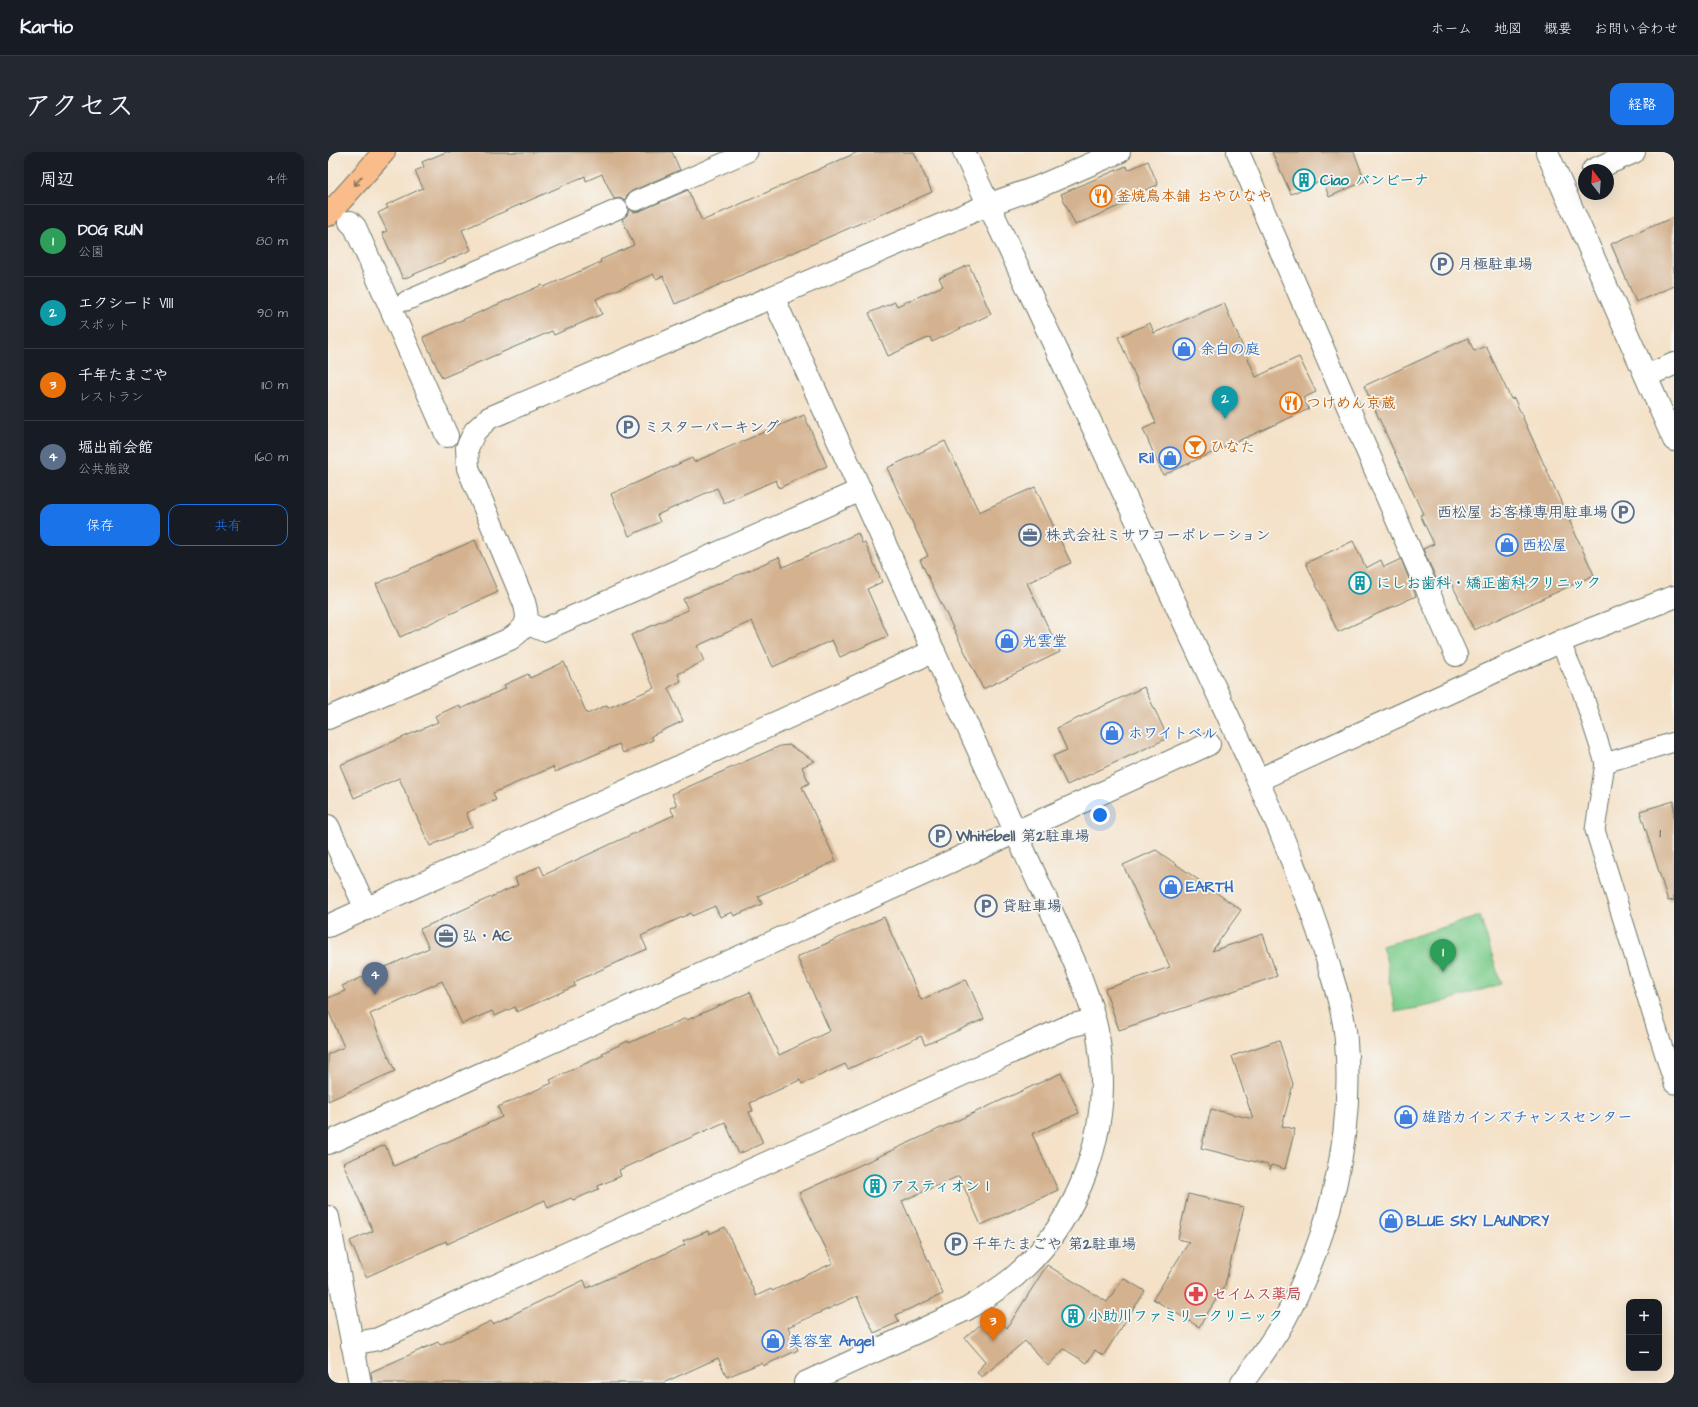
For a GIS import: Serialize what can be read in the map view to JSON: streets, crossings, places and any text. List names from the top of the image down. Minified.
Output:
{"places":{"building":["Ciao バンビーナ","にしお歯科・矯正歯科クリニック","アスティオンⅠ","小助川ファミリークリニック"],"restaurant":["釜焼鳥本舗 おやひなや","つけめん京蔵"],"parking":["月極駐車場","ミスターパーキング","西松屋 お客様専用駐車場","Whitebell 第2駐車場","貸駐車場","千年たまごや 第2駐車場"],"shop":["余白の庭","Ril","西松屋","光雲堂","ホワイトベル","EARTH","雄踏カインズチャンスセンター","BLUE SKY LAUNDRY","美容室 Angel"],"bar":["ひなた"],"office":["株式会社ミサワコーポレーション","弘・AC"],"pharmacy":["セイムス薬局"]},"house_numbers":["1"],"north":"top","page":{"header":"Kartio","nav":["ホーム","地図","概要","お問い合わせ"],"title":"アクセス","buttons":["経路",["保存","共有"]],"heading":["周辺","4件"],"list":[{"mark":"1","name":"DOG RUN","note":"公園","value":"80 m"},{"mark":"2","name":"エクシード Ⅷ","note":"スポット","value":"90 m"},{"mark":"3","name":"千年たまごや","note":"レストラン","value":"110 m"},{"mark":"4","name":"堀出前会館","note":"公共施設","value":"160 m"}],"pins":["2","1","4","3"],"map_buttons":["+","−"]}}
